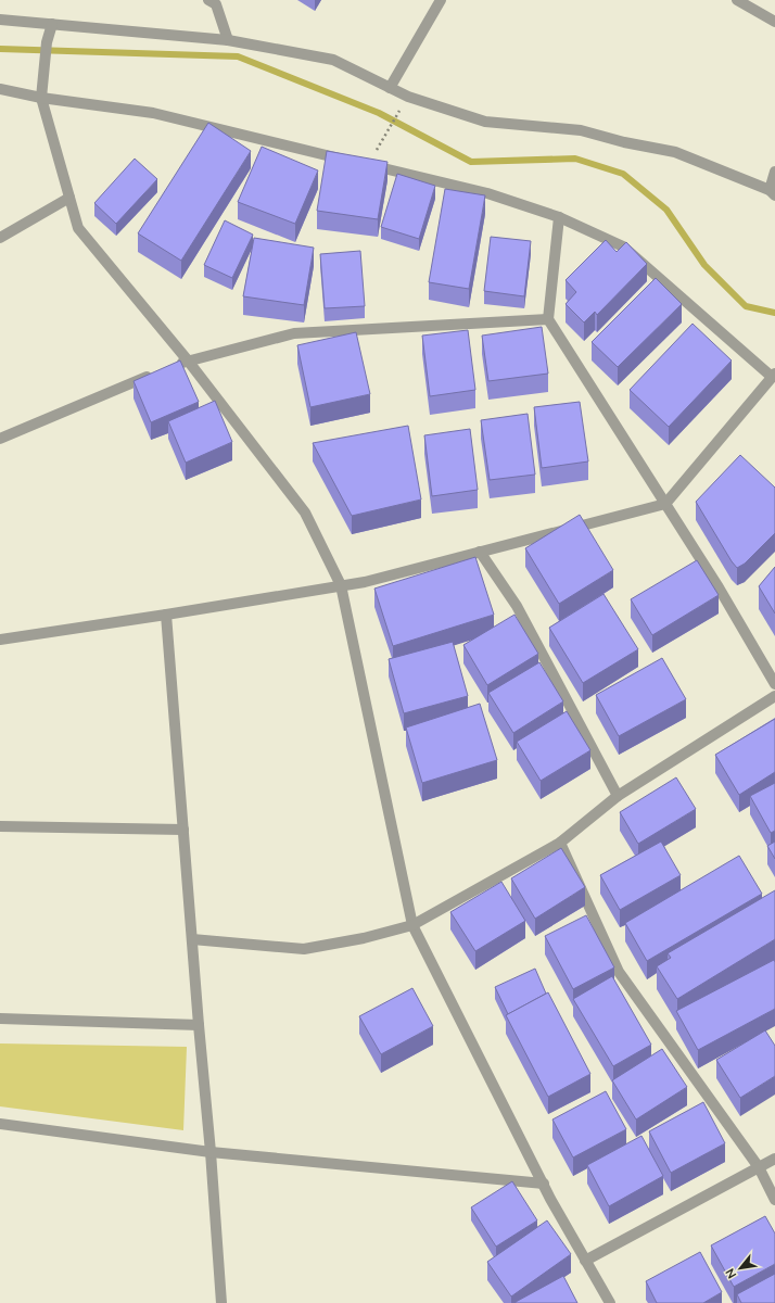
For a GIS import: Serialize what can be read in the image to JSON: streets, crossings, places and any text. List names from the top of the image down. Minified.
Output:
{"north":"bottom left"}
